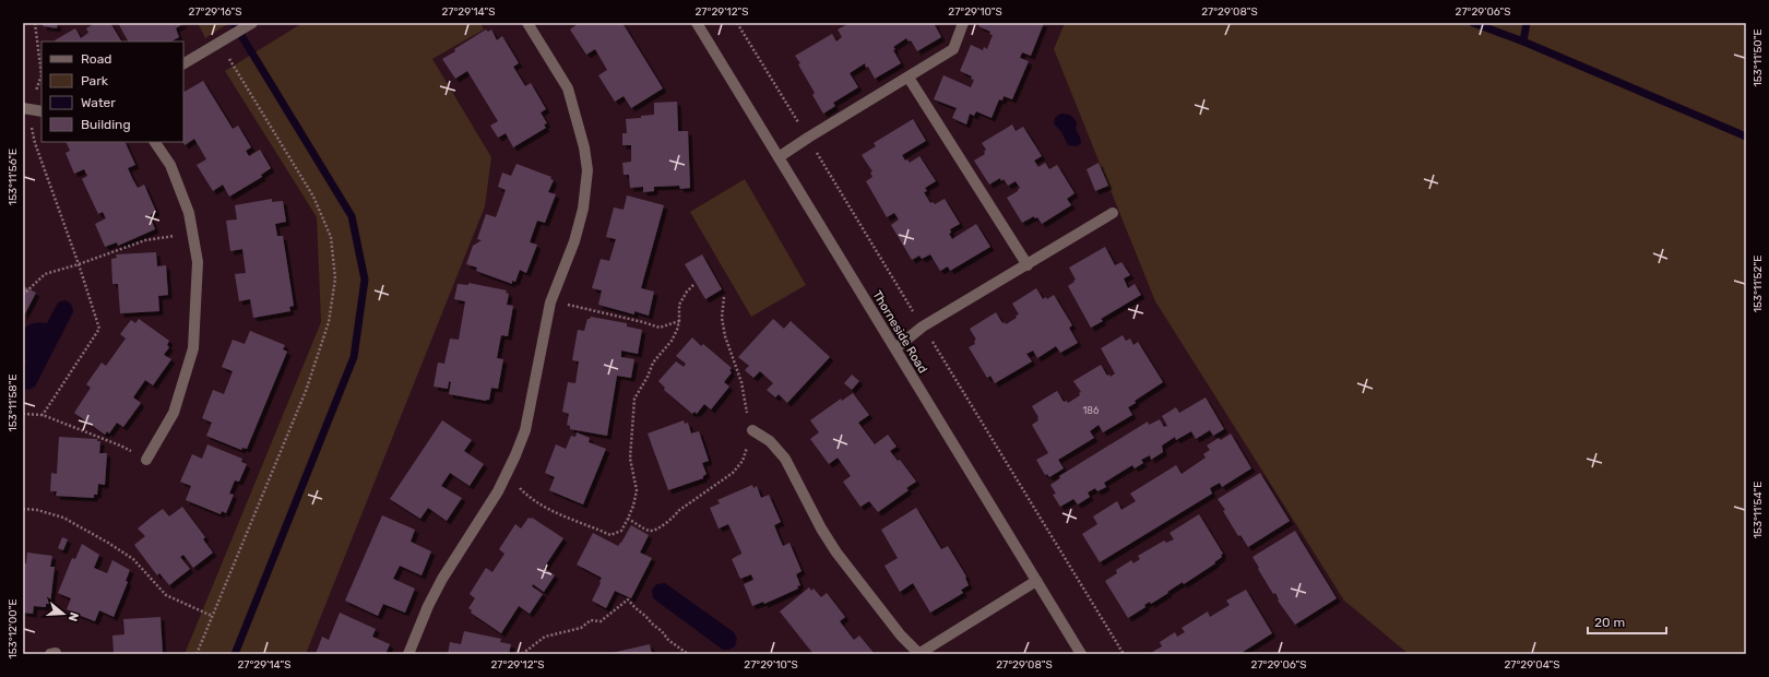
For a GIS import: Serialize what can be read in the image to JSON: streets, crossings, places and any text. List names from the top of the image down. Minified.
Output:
{"streets":{"street":["Thorneside Road"]},"house_numbers":["186"],"legend":["Road","Park","Water","Building"],"scale_bar":"20 m","north":"right","coordinates":["27°29'16\"S","27°29'14\"S","27°29'12\"S","27°29'10\"S","27°29'08\"S","27°29'06\"S","153°11'50\"E","153°11'56\"E","153°11'52\"E","153°11'58\"E","153°11'54\"E","153°12'00\"E","27°29'04\"S"]}
